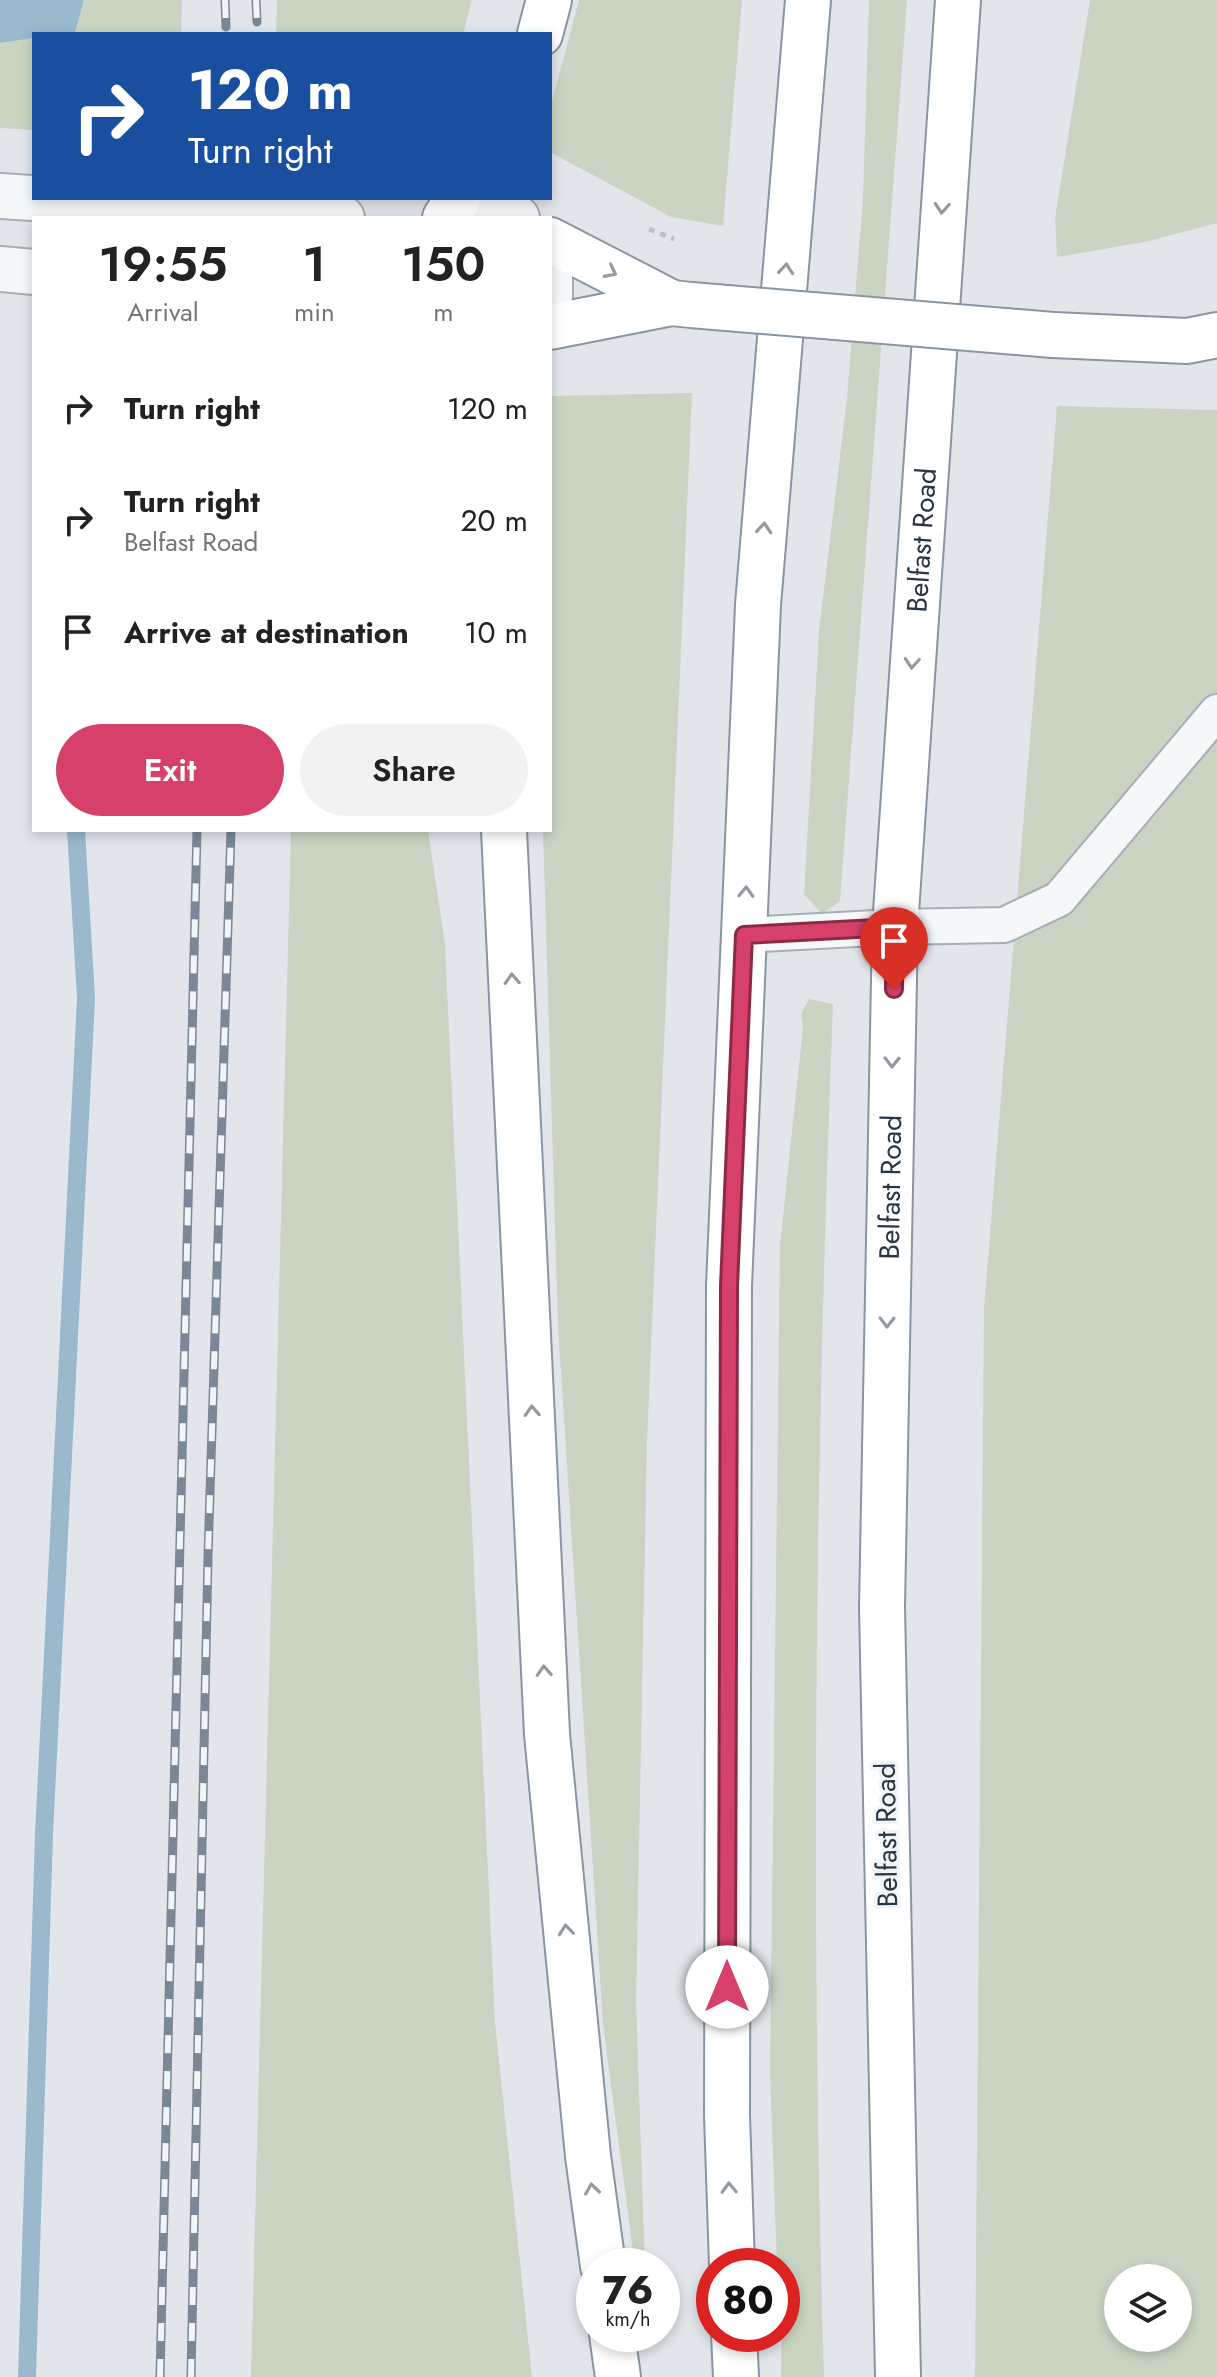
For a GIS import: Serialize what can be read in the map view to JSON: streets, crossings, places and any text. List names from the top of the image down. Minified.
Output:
{"streets":{"highway":["Belfast Road"]},"page":{"turn":["120 m","Turn right"],"eta":["19:55","Arrival","1","min","150","m"],"list":[{"name":"Turn right","value":"120 m"},{"name":"Turn right","note":"Belfast Road","value":"20 m"},{"name":"Arrive at destination","value":"10 m"}],"buttons":["Exit","Share"],"speed":"76 km/h","limit":"80"}}
